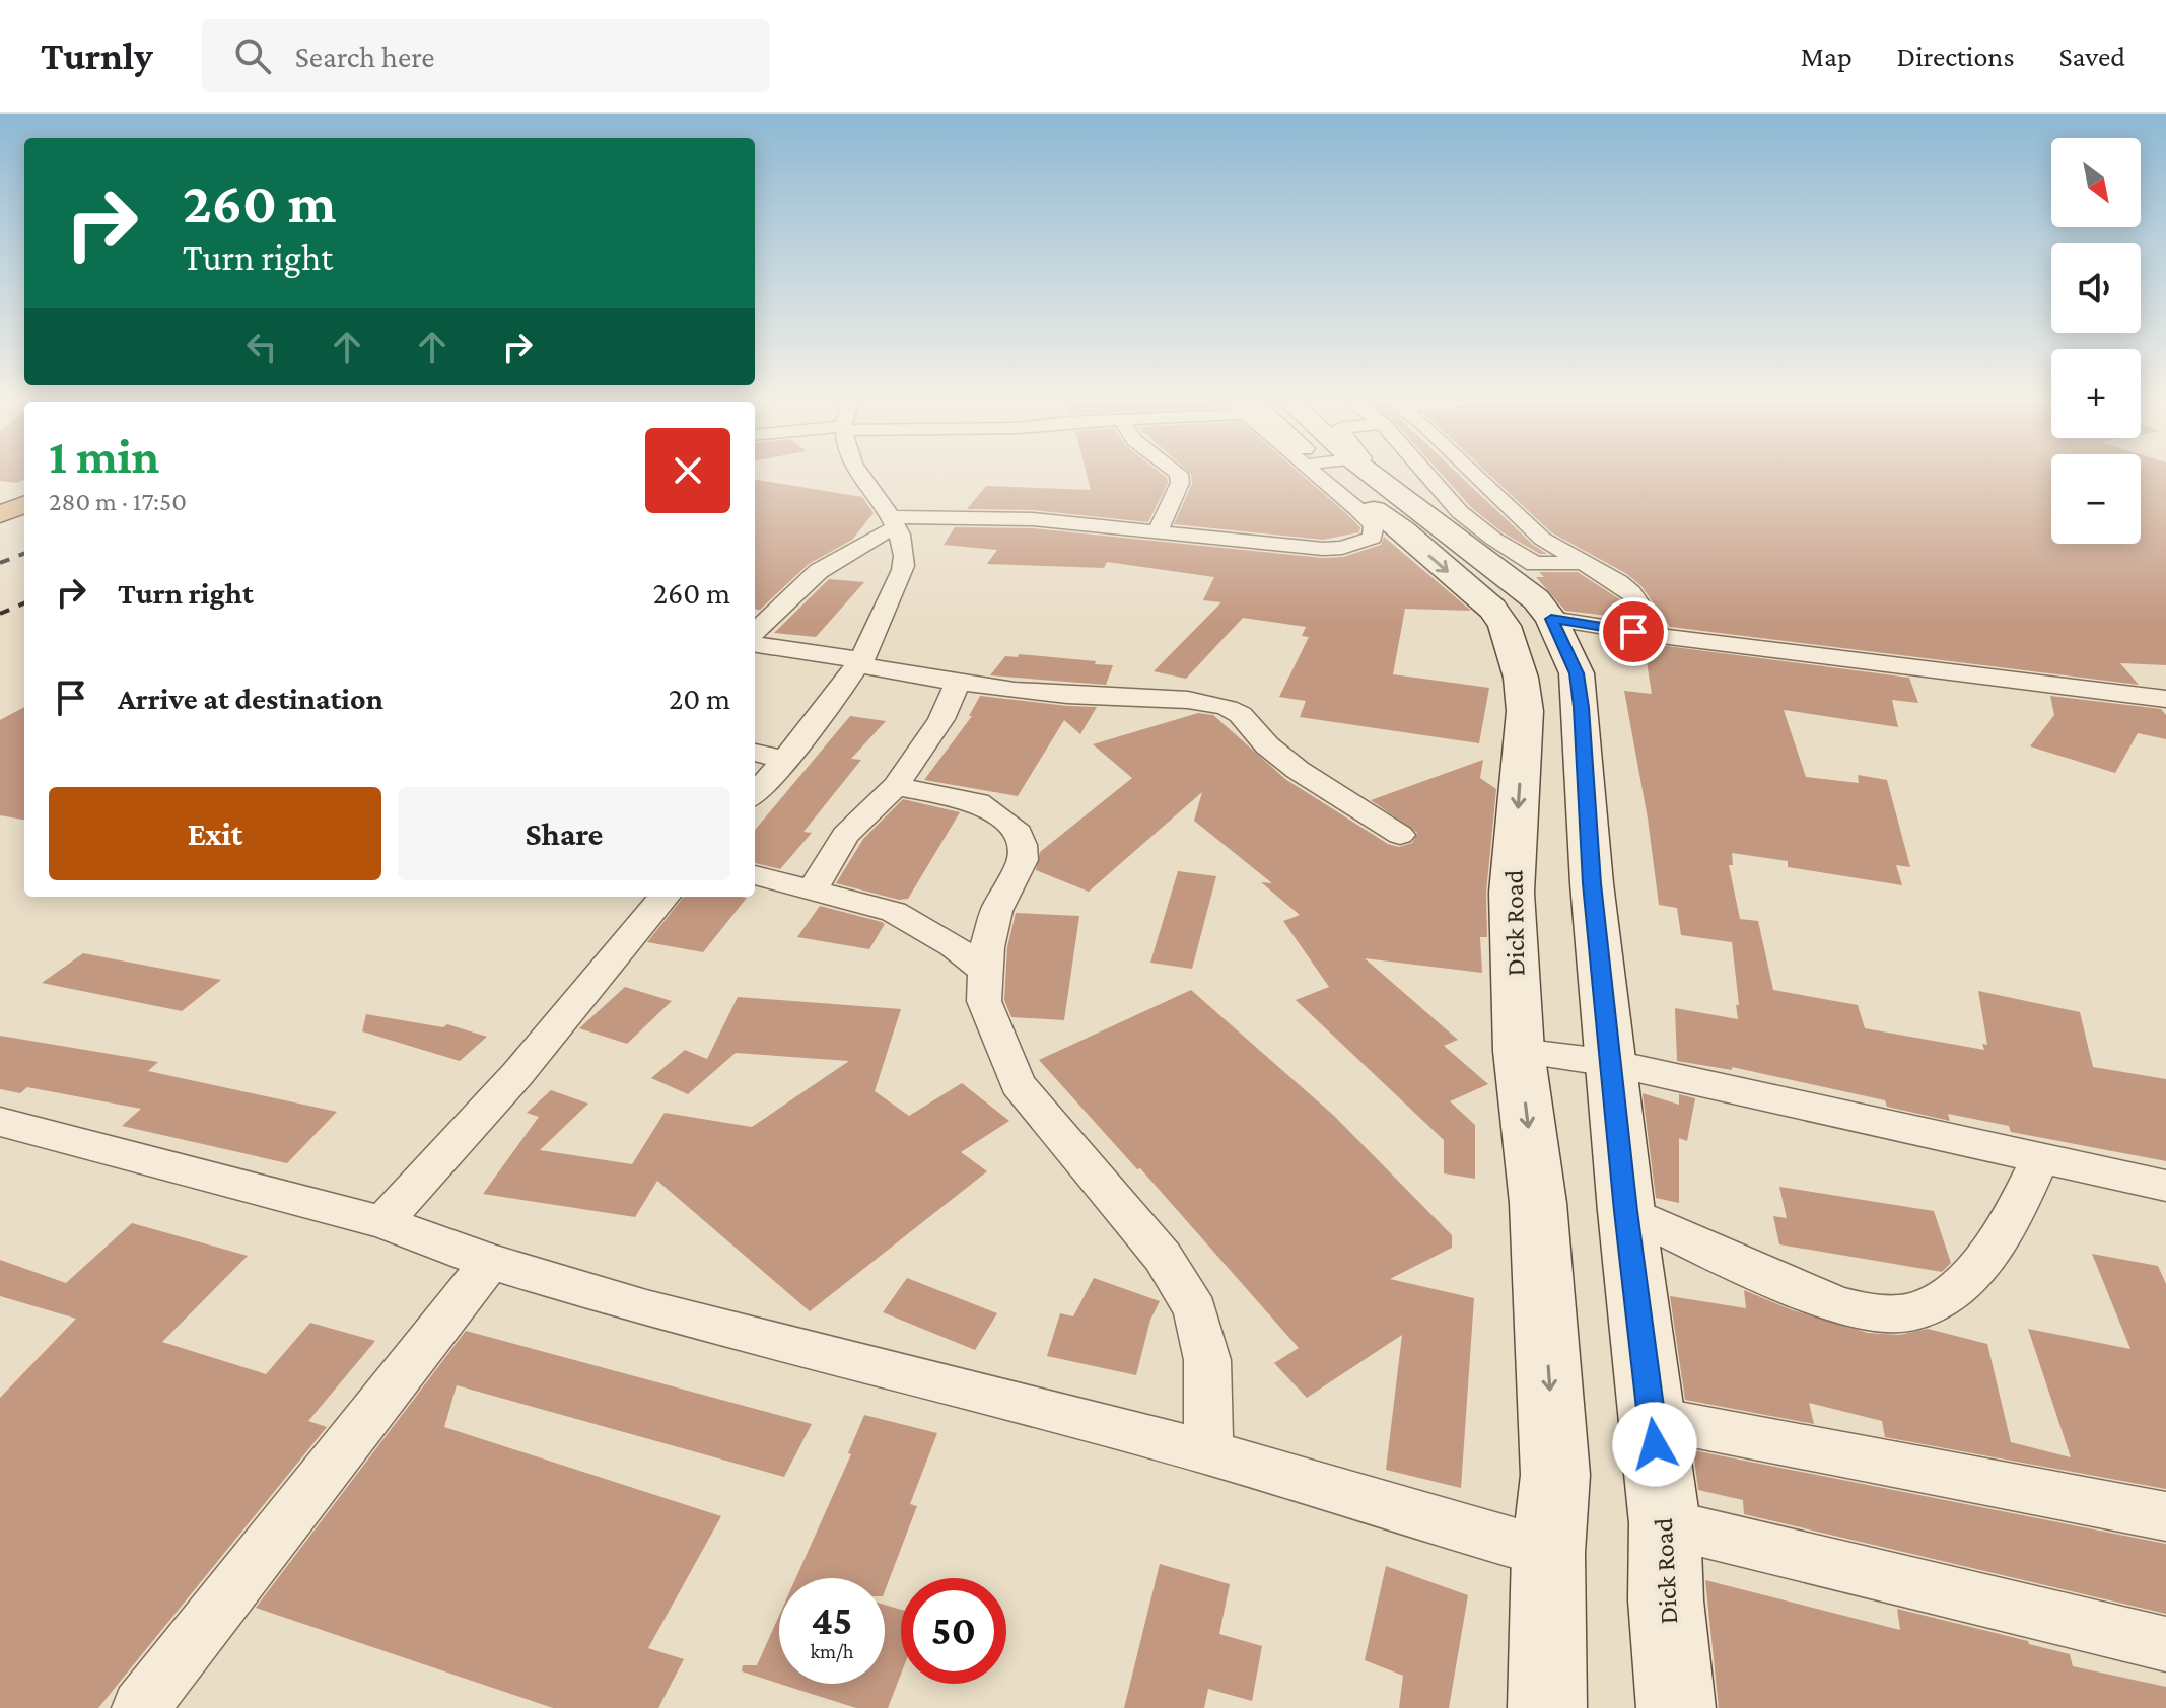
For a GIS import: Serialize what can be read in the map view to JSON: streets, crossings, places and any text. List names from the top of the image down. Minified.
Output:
{"streets":{"main road":["Dick Road"]},"north":"bottom right","page":{"header":"Turnly","search":"Search here","nav":["Map","Directions","Saved"],"map_buttons":["+","−"],"turn":["260 m","Turn right"],"heading":["1 min","280 m · 17:50"],"list":[{"name":"Turn right","value":"260 m"},{"name":"Arrive at destination","value":"20 m"}],"buttons":["Exit","Share"],"speed":"45 km/h","limit":"50"}}
